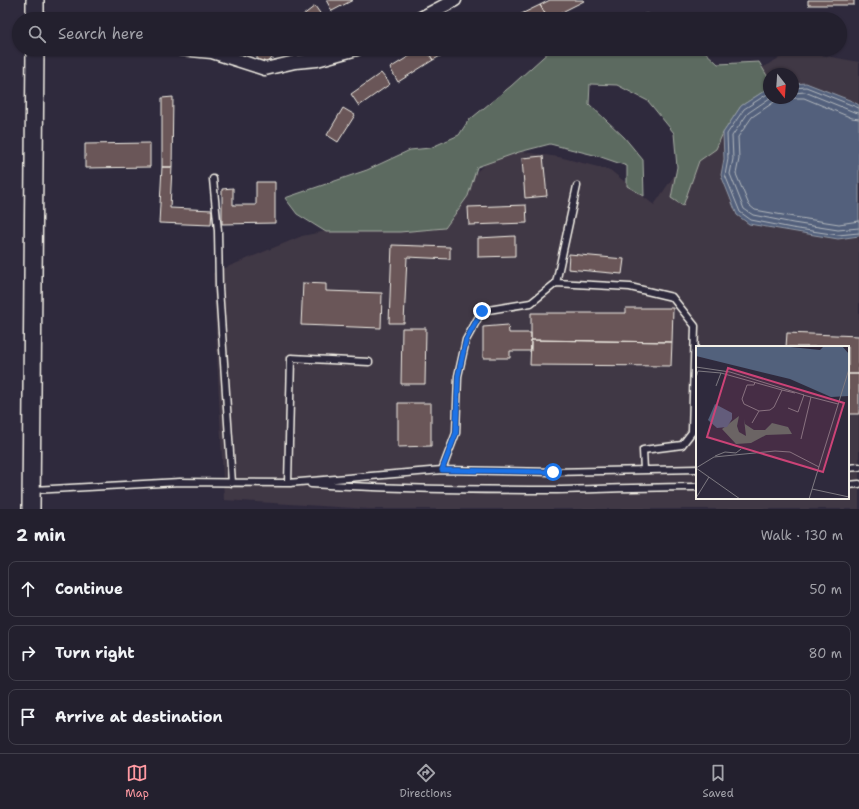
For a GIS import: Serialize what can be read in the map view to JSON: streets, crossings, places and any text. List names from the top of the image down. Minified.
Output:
{"north":"bottom","page":{"search":"Search here","heading":["2 min","Walk · 130 m"],"list":[["Continue","50 m"],["Turn right","80 m"],"Arrive at destination"],"nav":["Map","Directions","Saved"]}}
